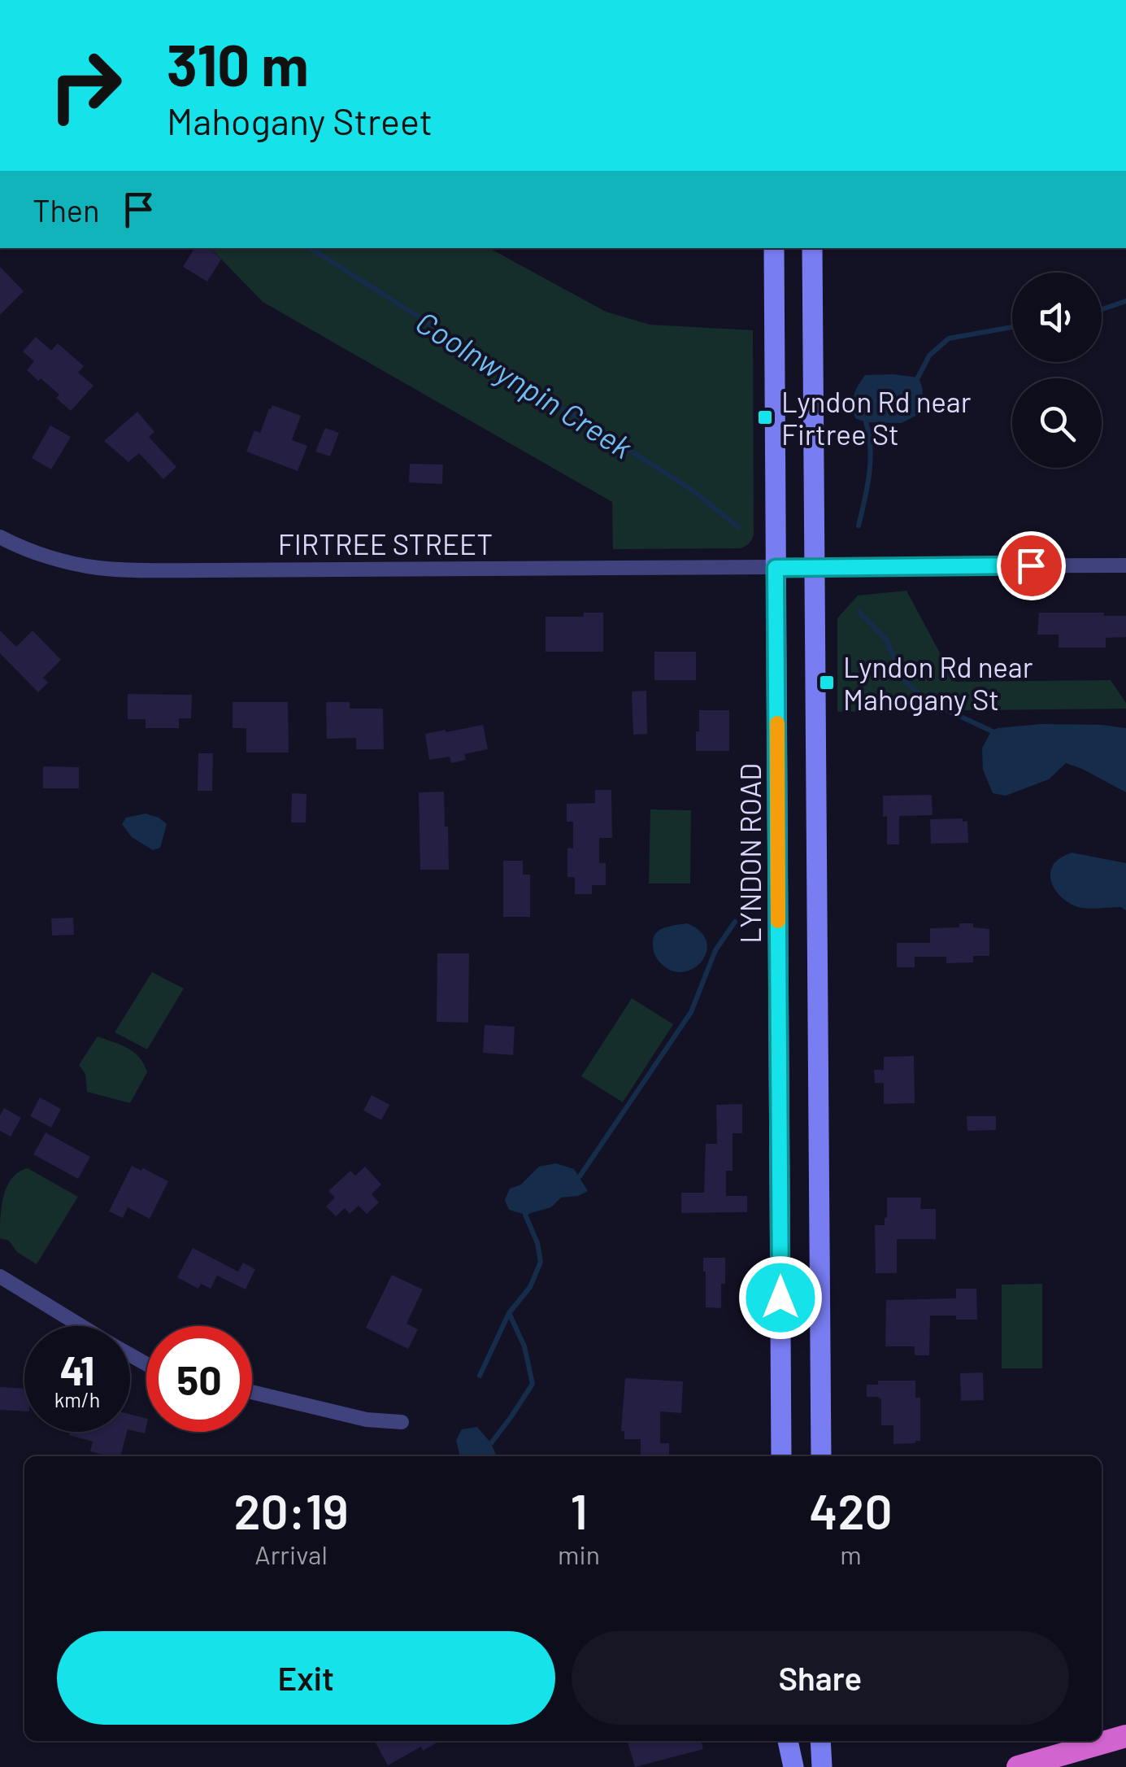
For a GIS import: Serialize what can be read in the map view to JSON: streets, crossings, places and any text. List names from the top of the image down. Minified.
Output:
{"streets":{"main road":["LYNDON ROAD"],"street":["FIRTREE STREET"]},"crossings":[["FIRTREE STREET","LYNDON ROAD"]],"water":["Coolnwynpin Creek"],"places":{"transit":["Lyndon Rd near Firtree St","Lyndon Rd near Mahogany St"]},"page":{"turn":["310 m","Mahogany Street"],"then":"Then","speed":"41 km/h","limit":"50","eta":["20:19","Arrival","1","min","420","m"],"buttons":["Exit","Share"]}}
